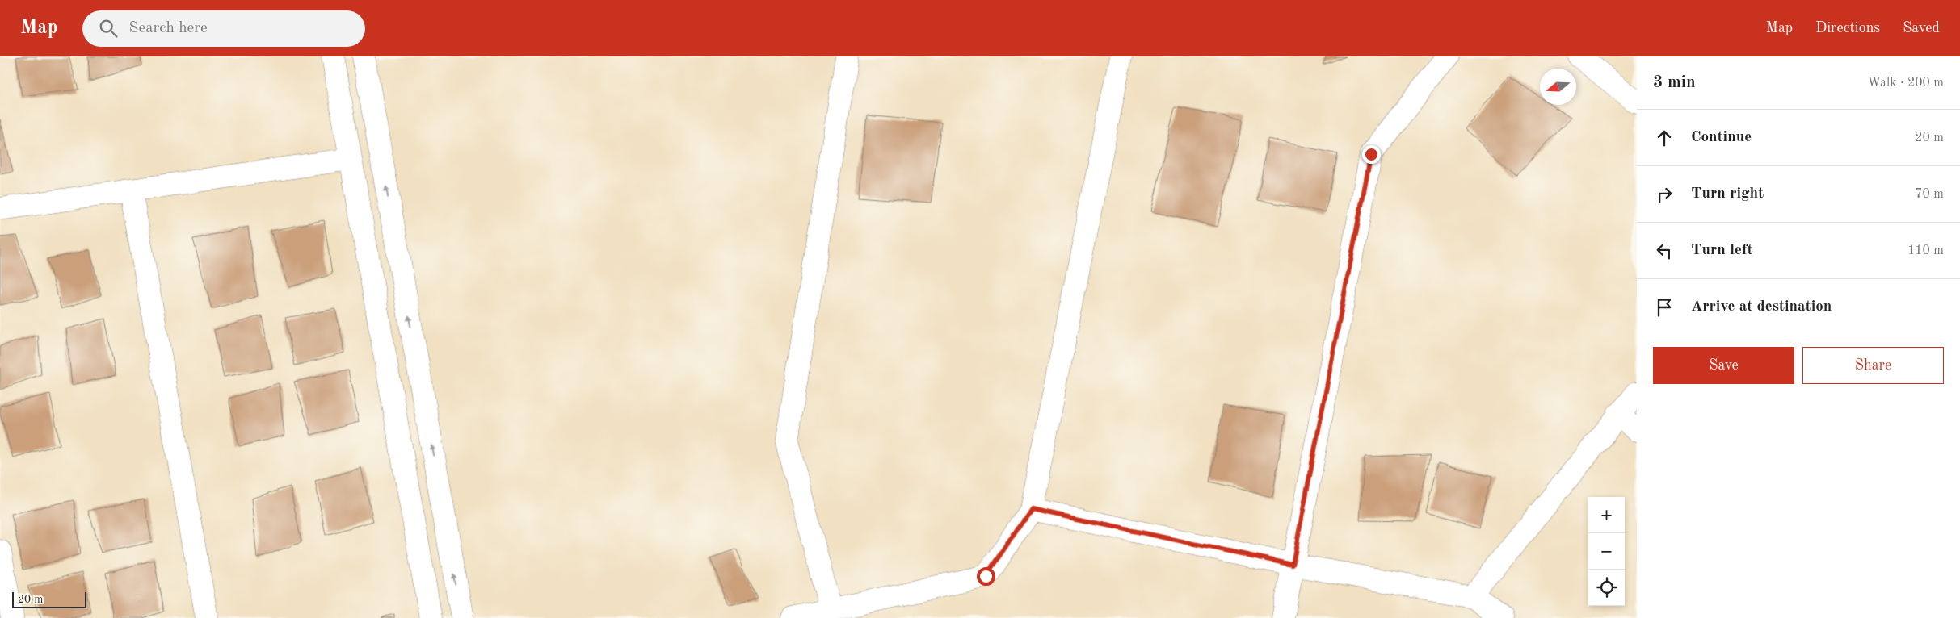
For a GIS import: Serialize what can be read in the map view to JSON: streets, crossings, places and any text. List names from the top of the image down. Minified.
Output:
{"scale_bar":"20 m","north":"left","page":{"header":"Map","search":"Search here","nav":["Map","Directions","Saved"],"heading":["3 min","Walk · 200 m"],"list":[["Continue","20 m"],["Turn right","70 m"],["Turn left","110 m"],"Arrive at destination"],"buttons":["Save","Share"],"map_buttons":["+","−"],"scale":"20 m"}}
